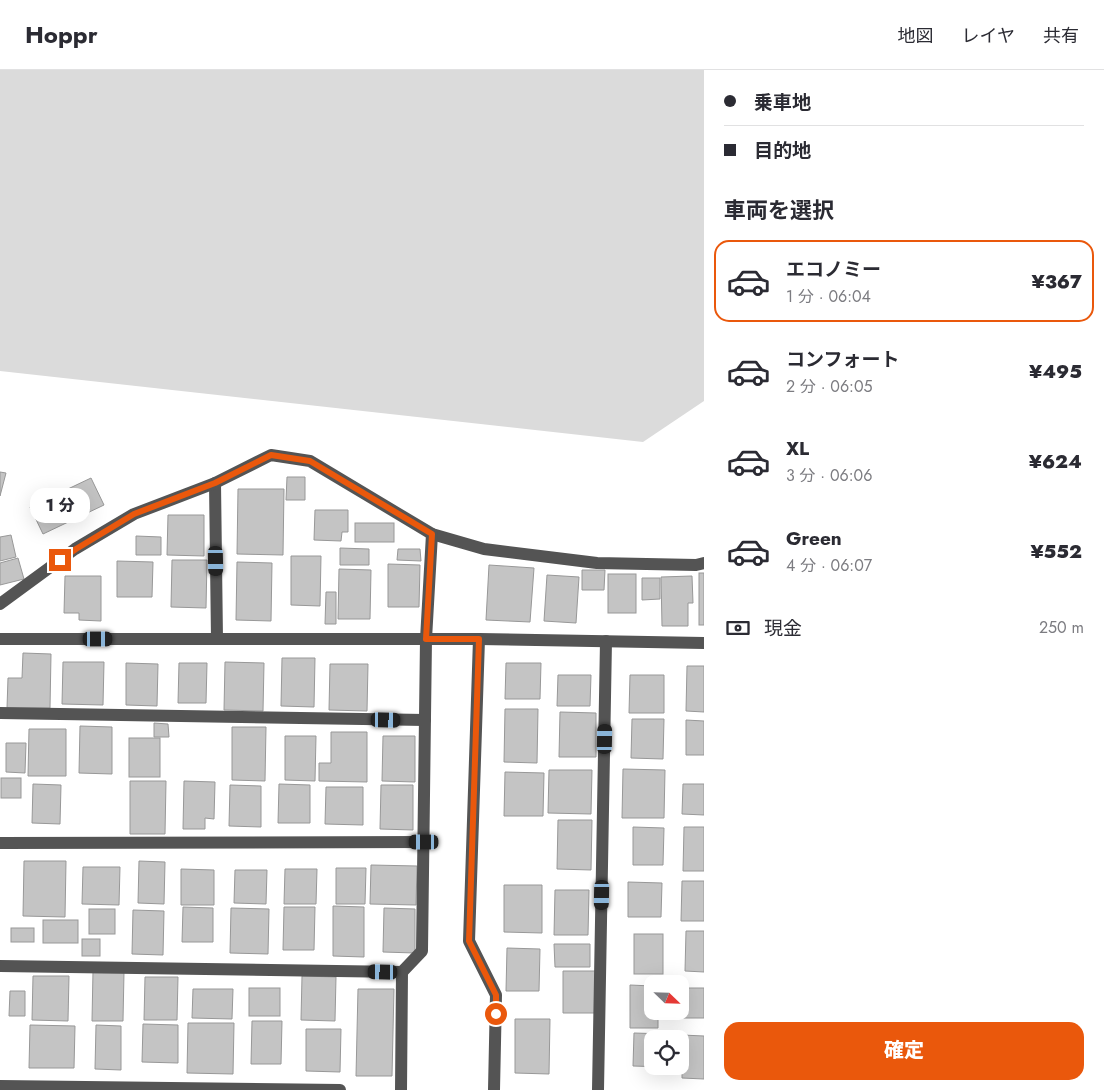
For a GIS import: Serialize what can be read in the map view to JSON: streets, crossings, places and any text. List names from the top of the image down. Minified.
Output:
{"north":"bottom right","page":{"header":"Hoppr","nav":["地図","レイヤ","共有"],"banner":["乗車地","目的地"],"heading":"車両を選択","list":[{"name":"エコノミー","note":"1 分 · 06:04","value":"¥367"},{"name":"コンフォート","note":"2 分 · 06:05","value":"¥495"},{"name":"XL","note":"3 分 · 06:06","value":"¥624"},{"name":"Green","note":"4 分 · 06:07","value":"¥552"}],"bubble":"1 分","pay":["現金","250 m"],"buttons":"確定"}}
